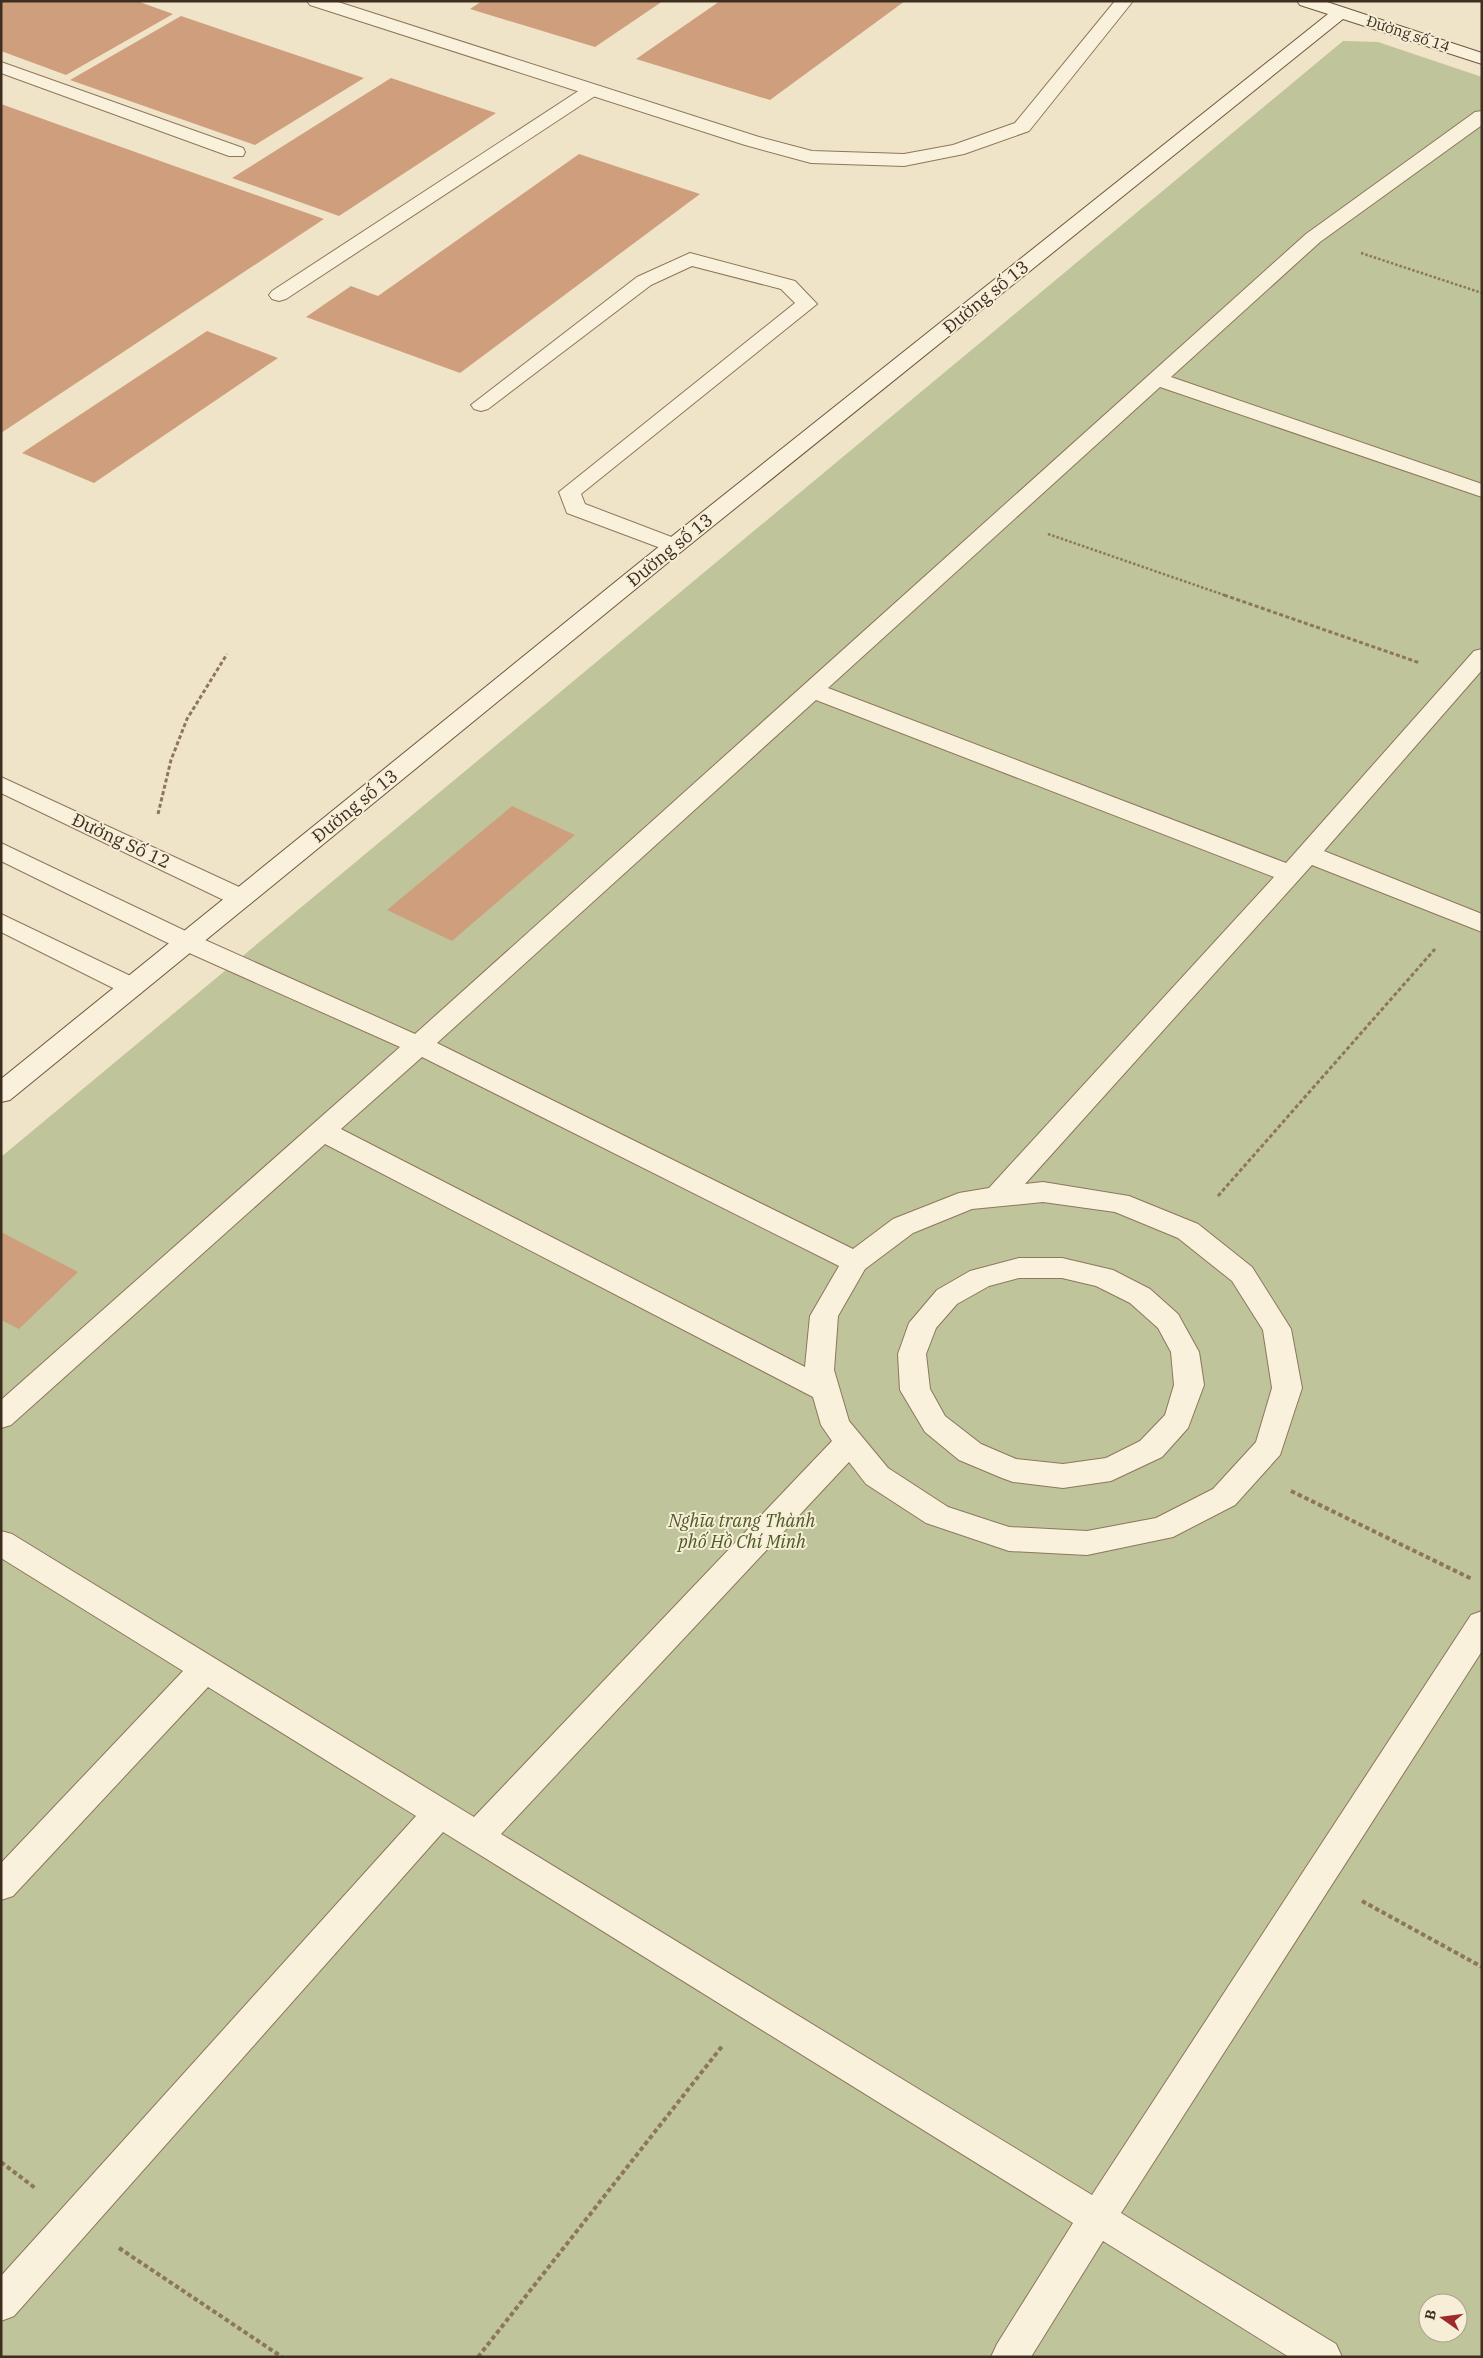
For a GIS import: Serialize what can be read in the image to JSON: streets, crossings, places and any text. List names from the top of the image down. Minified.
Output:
{"streets":{"street":["Đường số 14","Đường số 13","Đường Số 12"]},"crossings":[["Đường số 14","Đường số 13"],["Đường số 13","Đường Số 12"]],"parks":["Nghĩa trang Thành phố Hồ Chí Minh"],"north":"left"}
